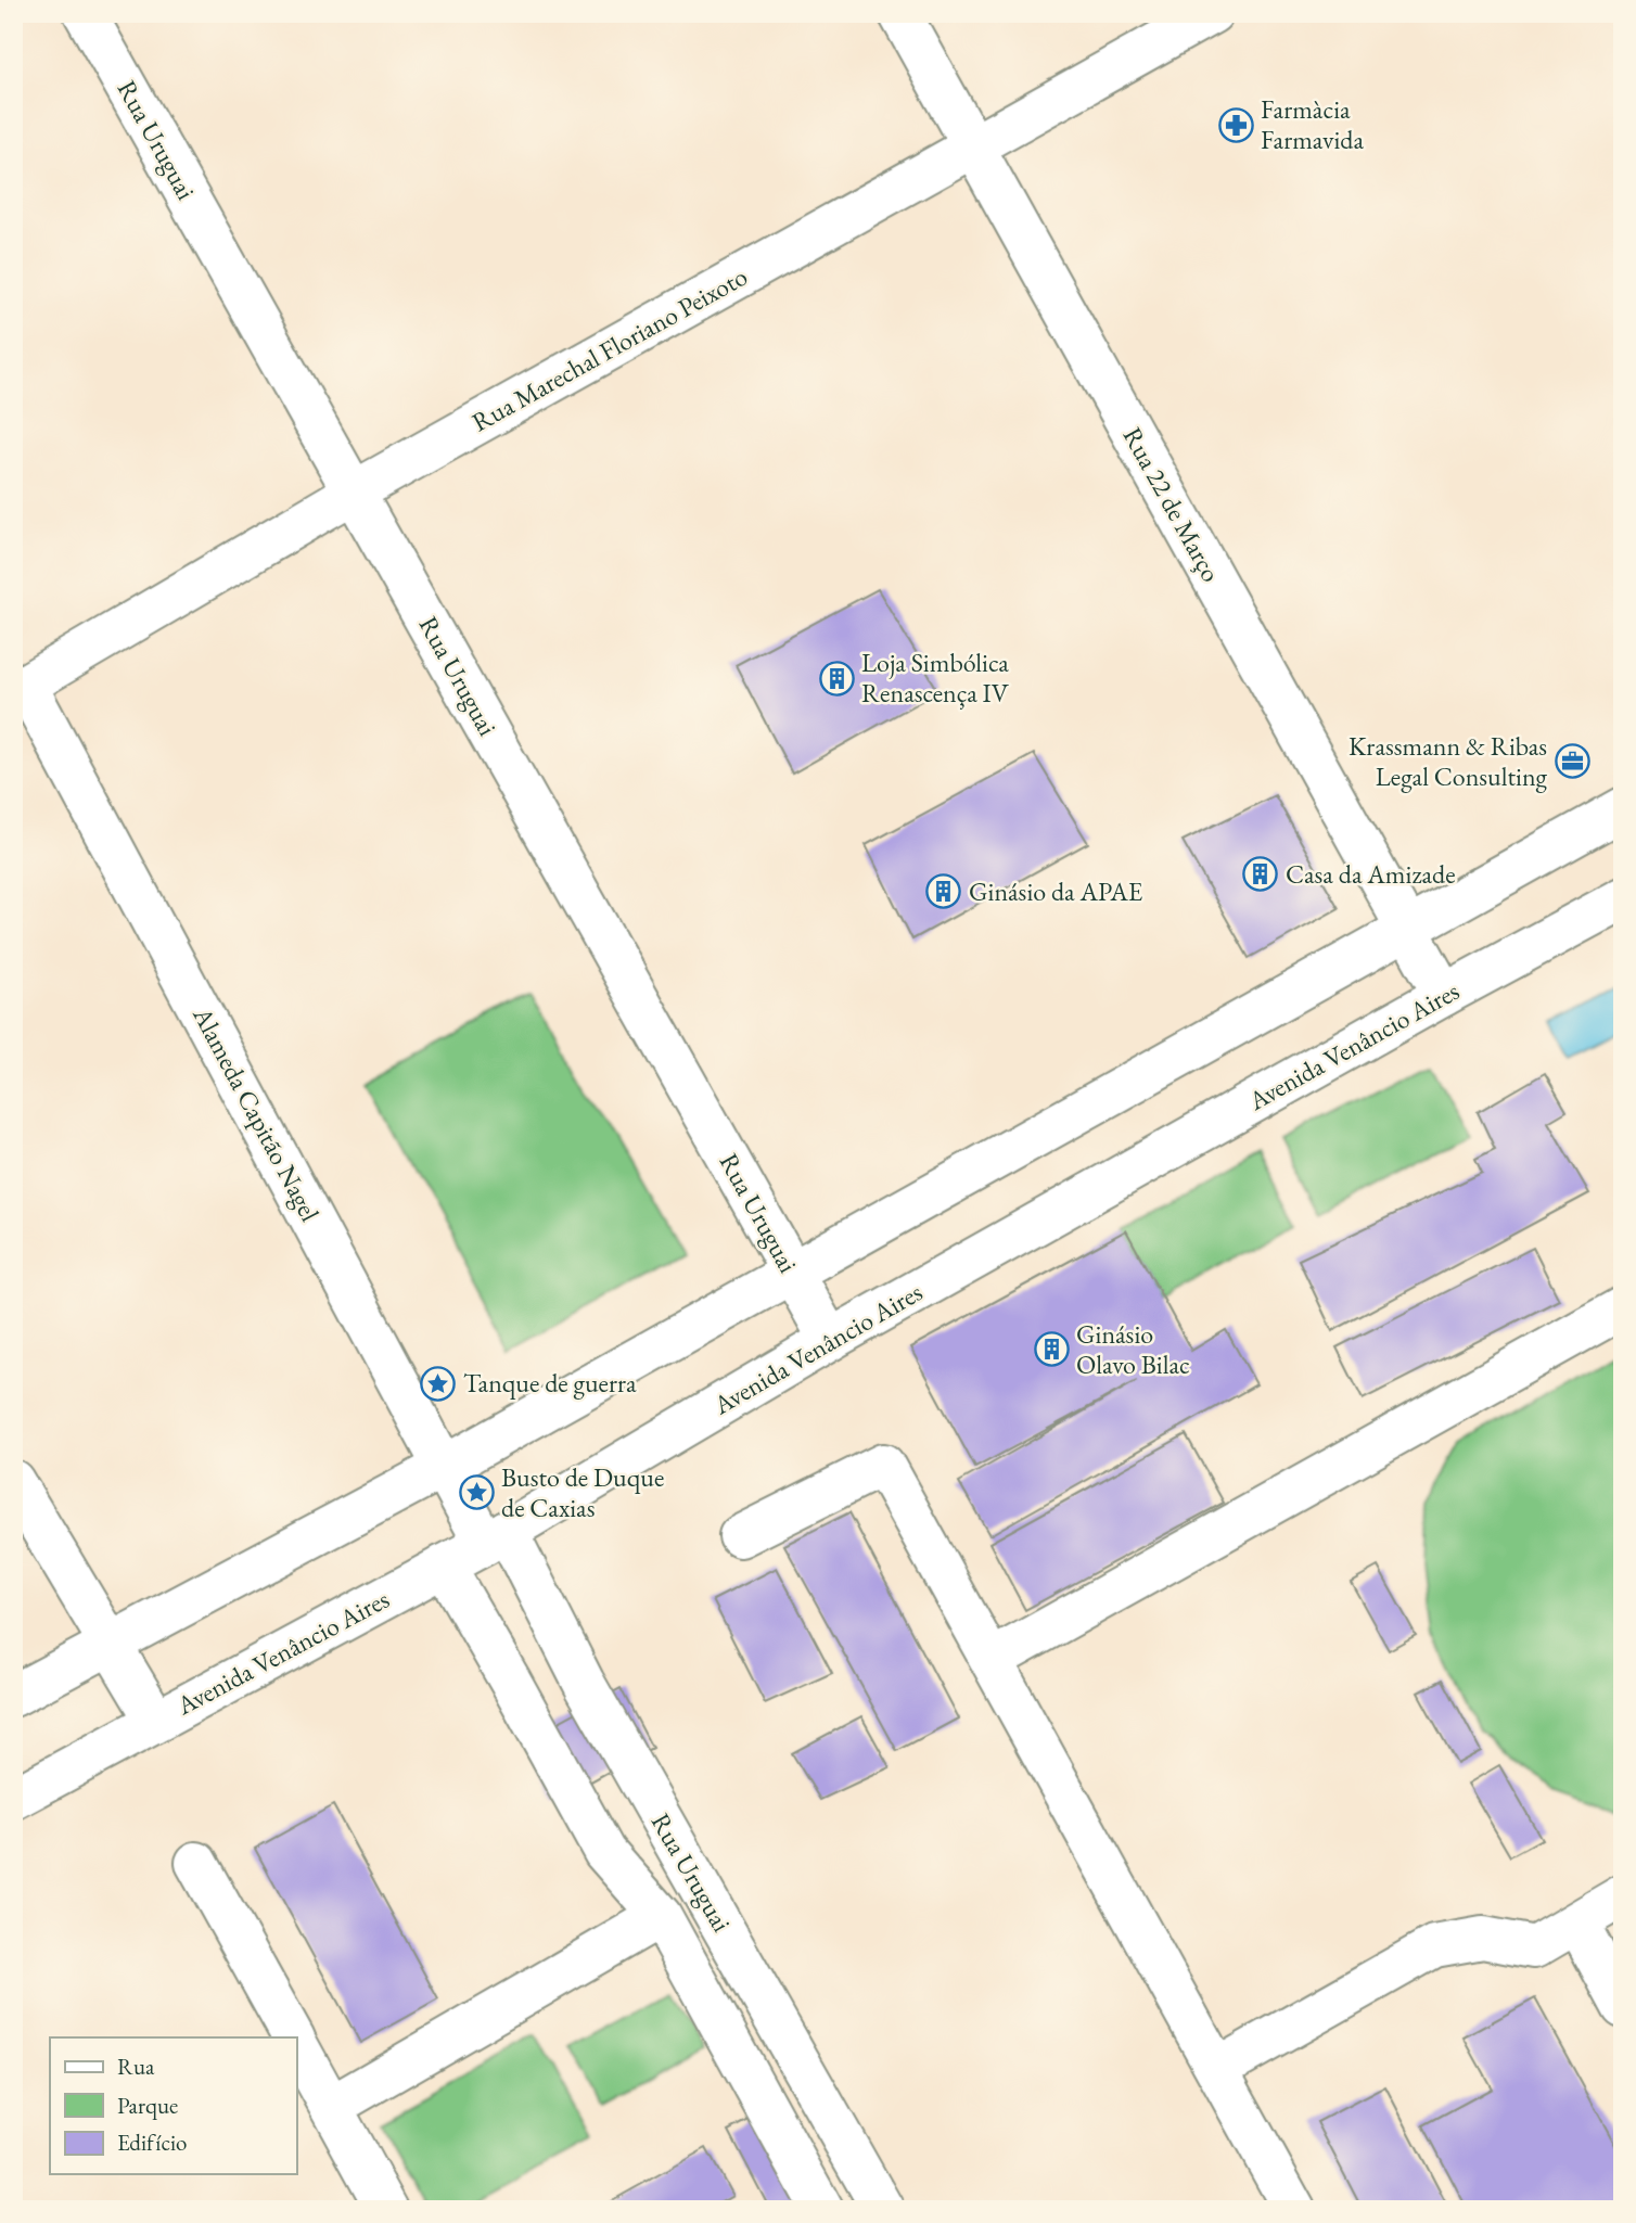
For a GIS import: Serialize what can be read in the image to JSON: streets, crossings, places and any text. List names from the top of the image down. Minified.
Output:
{"streets":{"street":["Rua Uruguai","Rua Marechal Floriano Peixoto","Rua 22 de Março","Avenida Venâncio Aires","Alameda Capitão Nagel"]},"crossings":[["Rua Uruguai","Rua Marechal Floriano Peixoto"],["Rua Uruguai","Avenida Venâncio Aires"],["Rua Uruguai","Alameda Capitão Nagel"],["Rua Marechal Floriano Peixoto","Rua 22 de Março"],["Rua Marechal Floriano Peixoto","Alameda Capitão Nagel"],["Rua 22 de Março","Avenida Venâncio Aires"],["Avenida Venâncio Aires","Alameda Capitão Nagel"]],"places":{"pharmacy":["Farmàcia Farmavida"],"building":["Loja Simbólica Renascença IV","Casa da Amizade","Ginásio da APAE","Ginásio Olavo Bilac"],"office":["Krassmann & Ribas Legal Consulting"],"place":["Tanque de guerra","Busto de Duque de Caxias"]},"legend":["Rua","Parque","Edifício"]}
